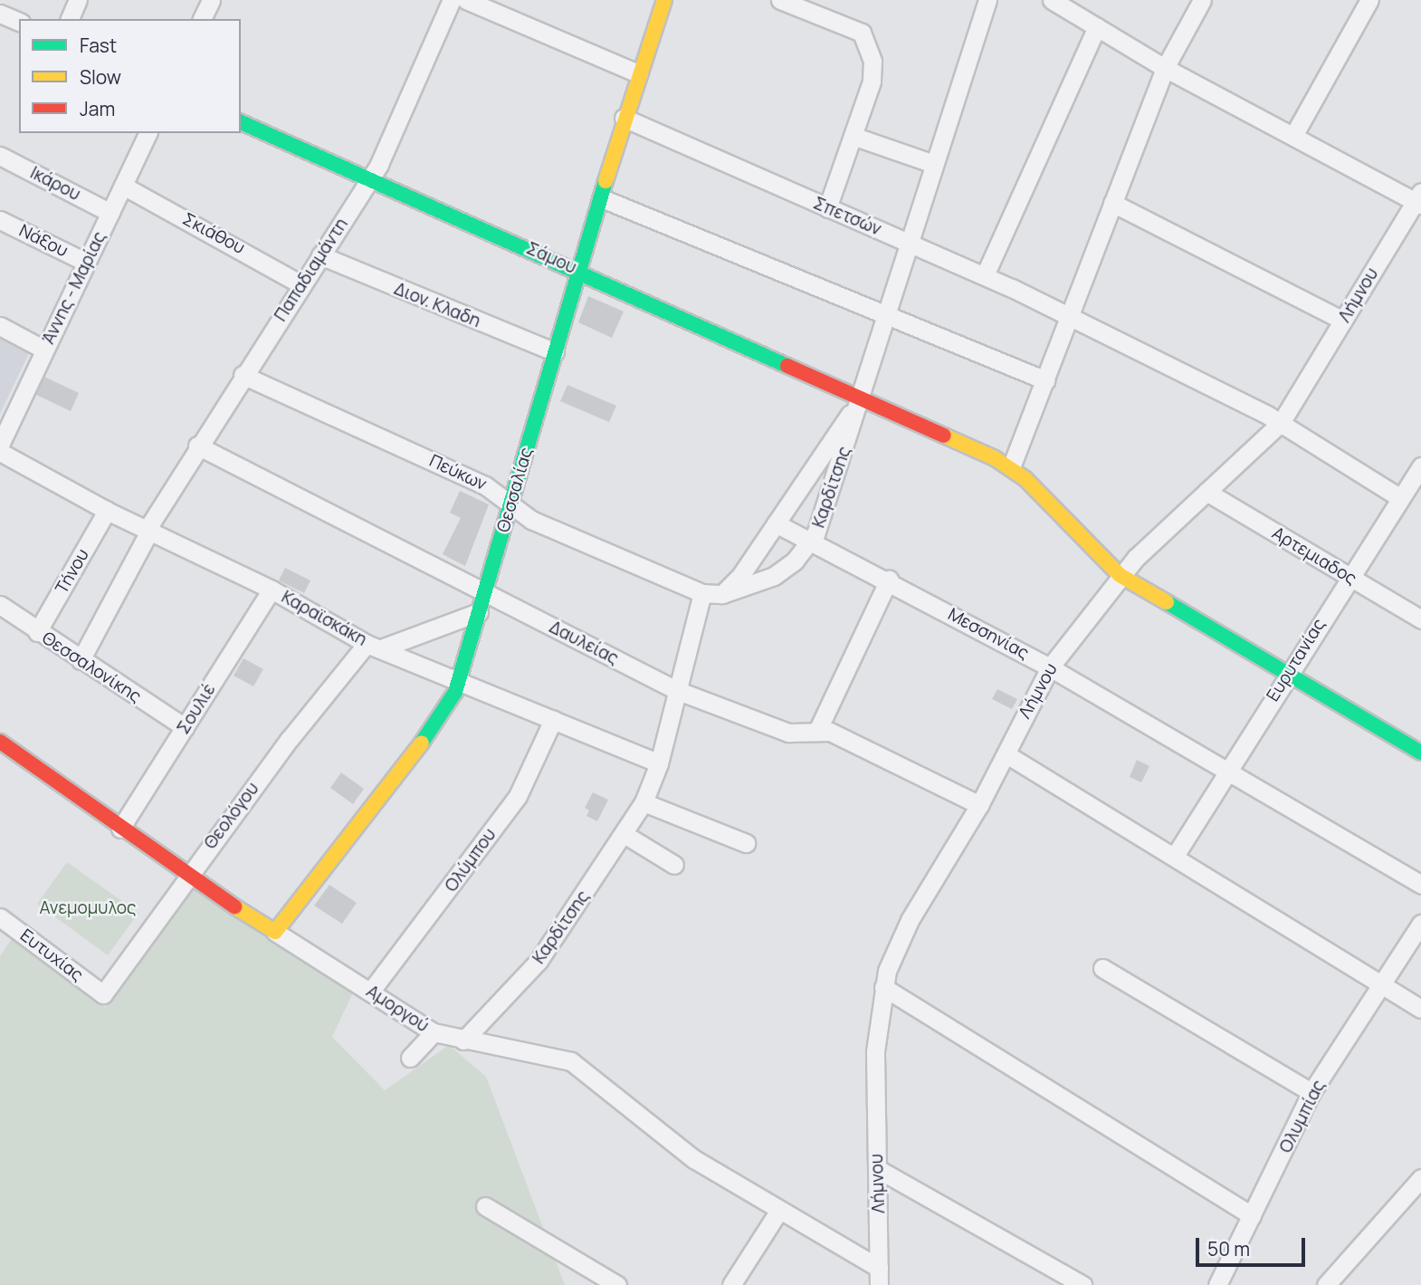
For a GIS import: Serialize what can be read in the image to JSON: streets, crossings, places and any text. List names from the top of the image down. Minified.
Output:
{"streets":{"street":["Ικάρου","Σπετσών","Σκιάθου","Νάξου","Σάμου","Παπαδιαμάντη","Άννης - Μαρίας","Λήμνου","Διον. Κλαδη","Πεύκων","Καρδίτσης","Θεσσαλίας","Αρτεμιαδος","Τήνου","Καραϊσκάκη","Μεσσηνίας","Δαυλείας","Ευρυτανίας","Θεσσαλονίκης","Σουλιέ","Θεολόγου","Ολύμπου","Ευτυχίας","Αμοργού","Ολυμπίας"]},"crossings":[["Ικάρου","Άννης - Μαρίας"],["Σπετσών","Λήμνου"],["Σπετσών","Καρδίτσης"],["Σπετσών","Θεσσαλίας"],["Σπετσών","Ευρυτανίας"],["Σκιάθου","Παπαδιαμάντη"],["Σκιάθου","Άννης - Μαρίας"],["Νάξου","Άννης - Μαρίας"],["Σάμου","Παπαδιαμάντη"],["Σάμου","Καρδίτσης"],["Σάμου","Θεσσαλίας"],["Παπαδιαμάντη","Διον. Κλαδη"],["Παπαδιαμάντη","Πεύκων"],["Παπαδιαμάντη","Καραϊσκάκη"],["Παπαδιαμάντη","Δαυλείας"],["Παπαδιαμάντη","Θεσσαλονίκης"],["Λήμνου","Αρτεμιαδος"],["Λήμνου","Μεσσηνίας"],["Λήμνου","Αμοργού"],["Διον. Κλαδη","Θεσσαλίας"],["Πεύκων","Καρδίτσης"],["Πεύκων","Θεσσαλίας"],["Καρδίτσης","Καραϊσκάκη"],["Καρδίτσης","Μεσσηνίας"],["Καρδίτσης","Δαυλείας"],["Καρδίτσης","Αμοργού"],["Θεσσαλίας","Καραϊσκάκη"],["Θεσσαλίας","Δαυλείας"],["Θεσσαλίας","Αμοργού"],["Αρτεμιαδος","Ευρυτανίας"],["Τήνου","Καραϊσκάκη"],["Τήνου","Θεσσαλονίκης"],["Καραϊσκάκη","Σουλιέ"],["Καραϊσκάκη","Θεολόγου"],["Καραϊσκάκη","Ολύμπου"],["Μεσσηνίας","Ευρυτανίας"],["Θεσσαλονίκης","Σουλιέ"],["Σουλιέ","Αμοργού"],["Θεολόγου","Ευτυχίας"],["Θεολόγου","Αμοργού"],["Ολύμπου","Αμοργού"]],"parks":["Ανεμομυλος"],"legend":["Fast","Slow","Jam"],"scale_bar":"50 m"}
